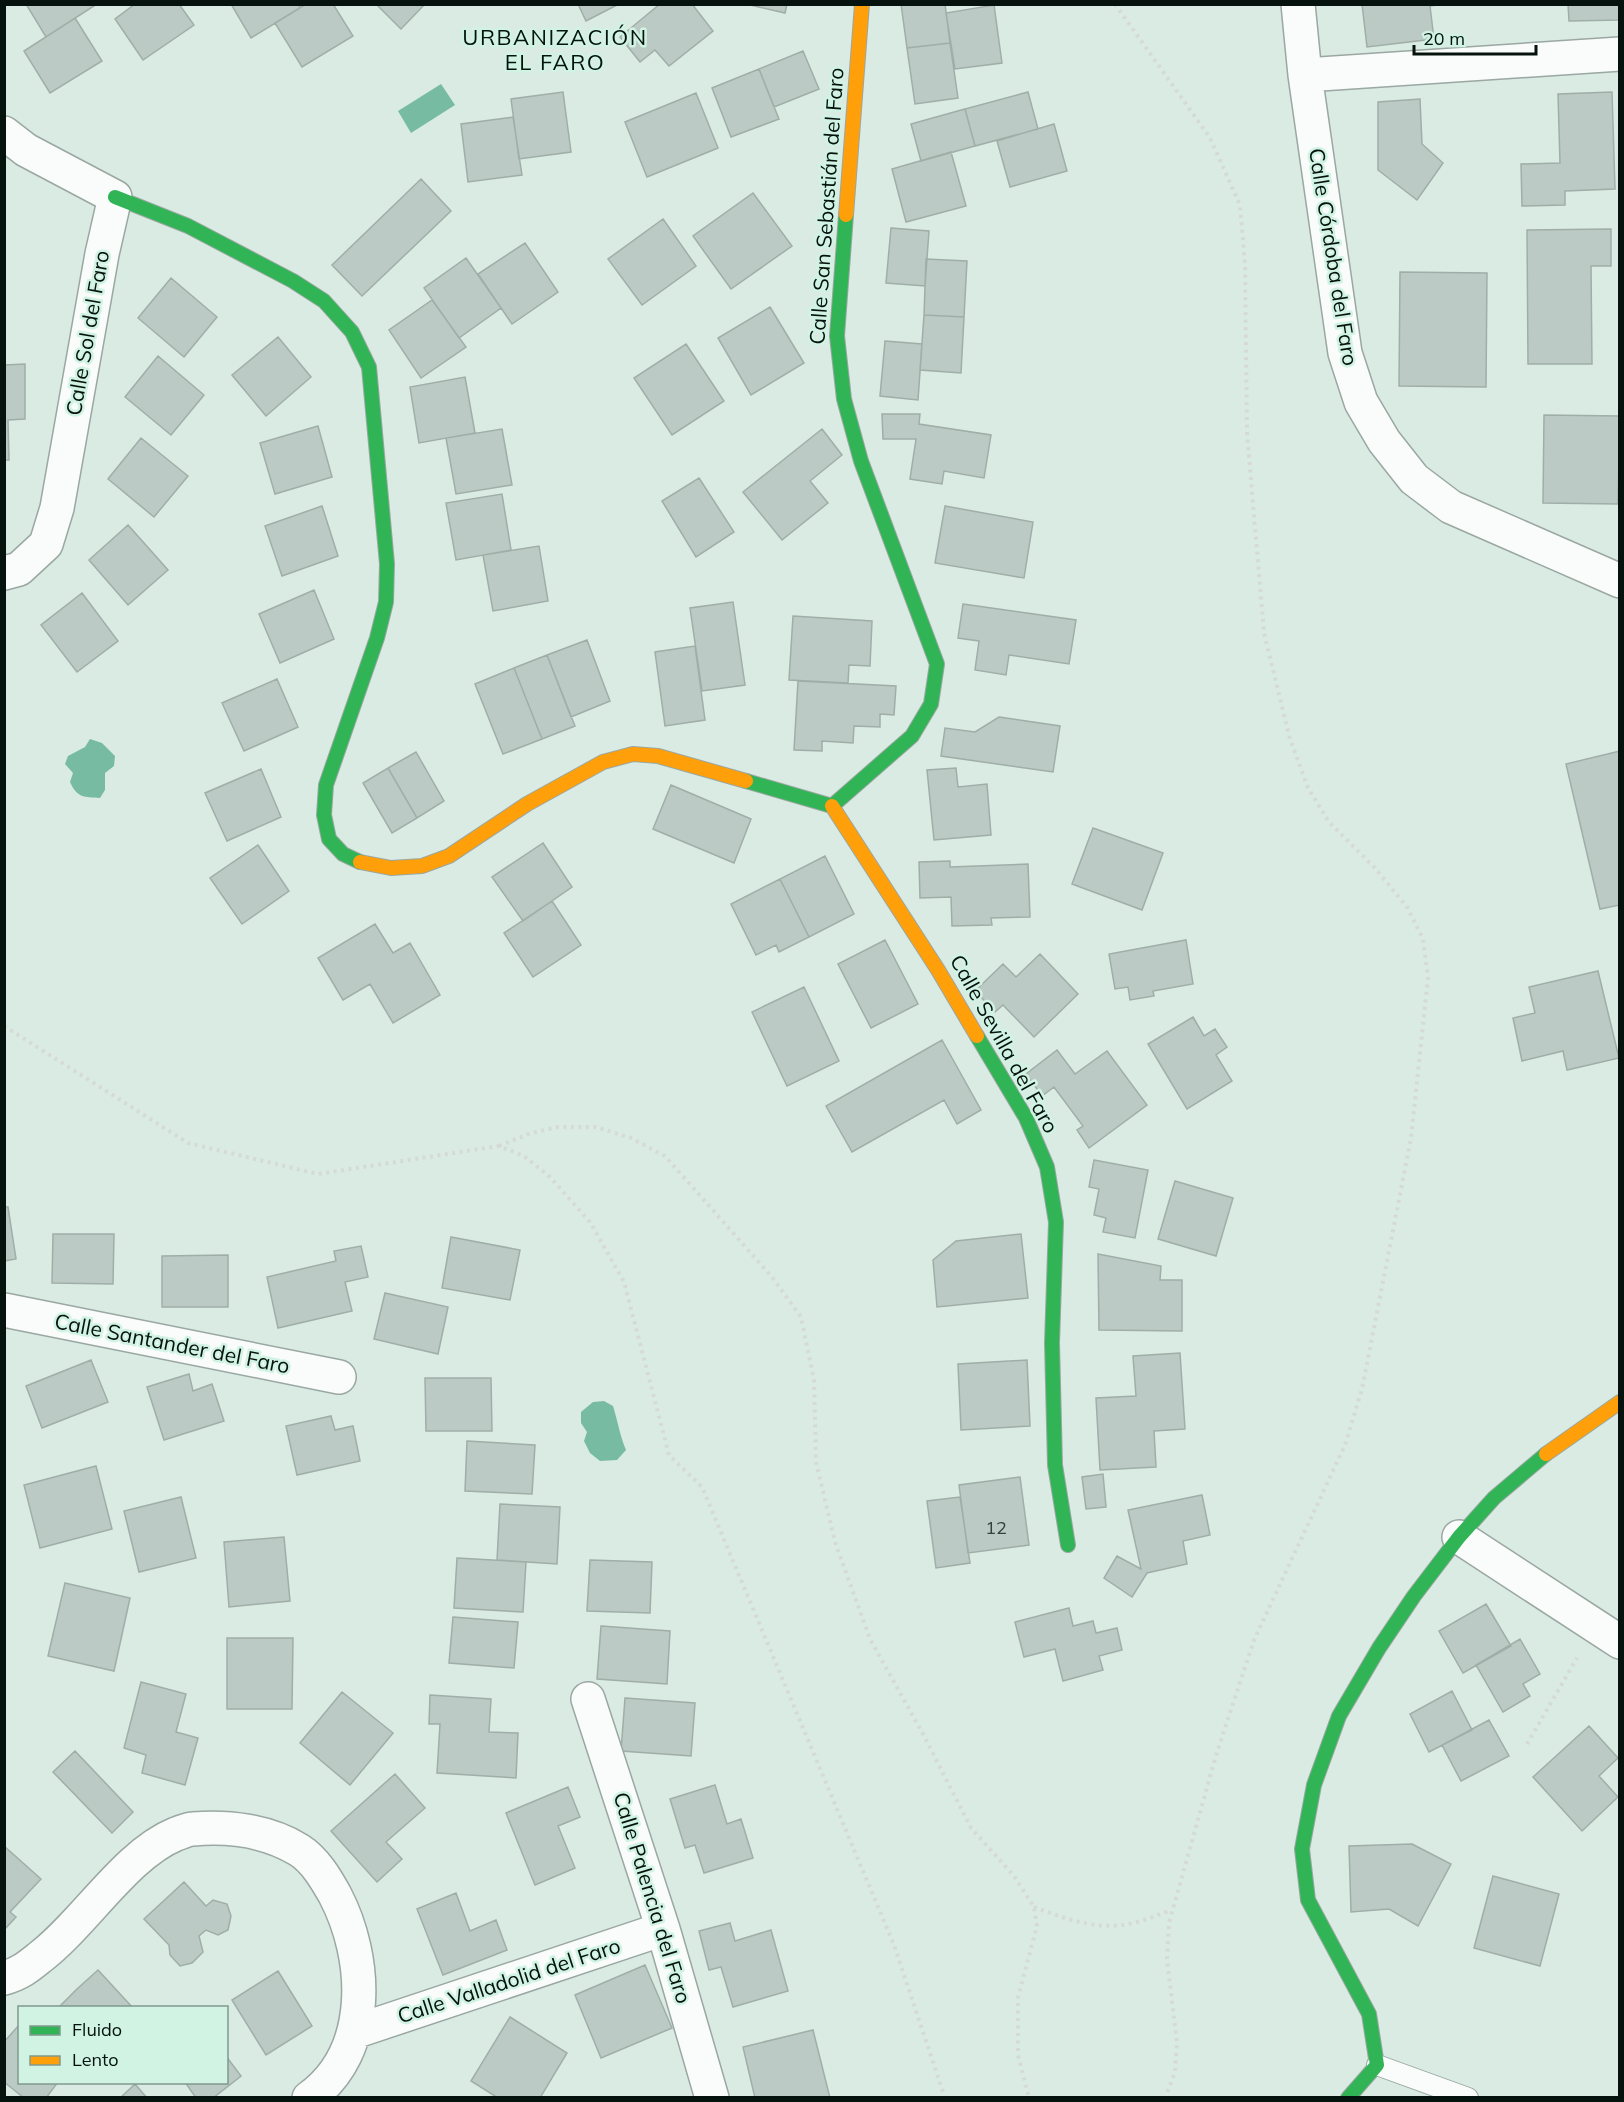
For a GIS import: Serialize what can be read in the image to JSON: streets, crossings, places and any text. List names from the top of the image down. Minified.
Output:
{"streets":{"street":["Calle San Sebastián del Faro","Calle Córdoba del Faro","Calle Sol del Faro","Calle Sevilla del Faro","Calle Santander del Faro","Calle Palencia del Faro","Calle Valladolid del Faro"]},"crossings":[["Calle San Sebastián del Faro","Calle Sevilla del Faro"],["Calle Palencia del Faro","Calle Valladolid del Faro"]],"districts":["URBANIZACIÓN EL FARO"],"house_numbers":["12"],"legend":["Fluido","Lento"],"scale_bar":"20 m"}
